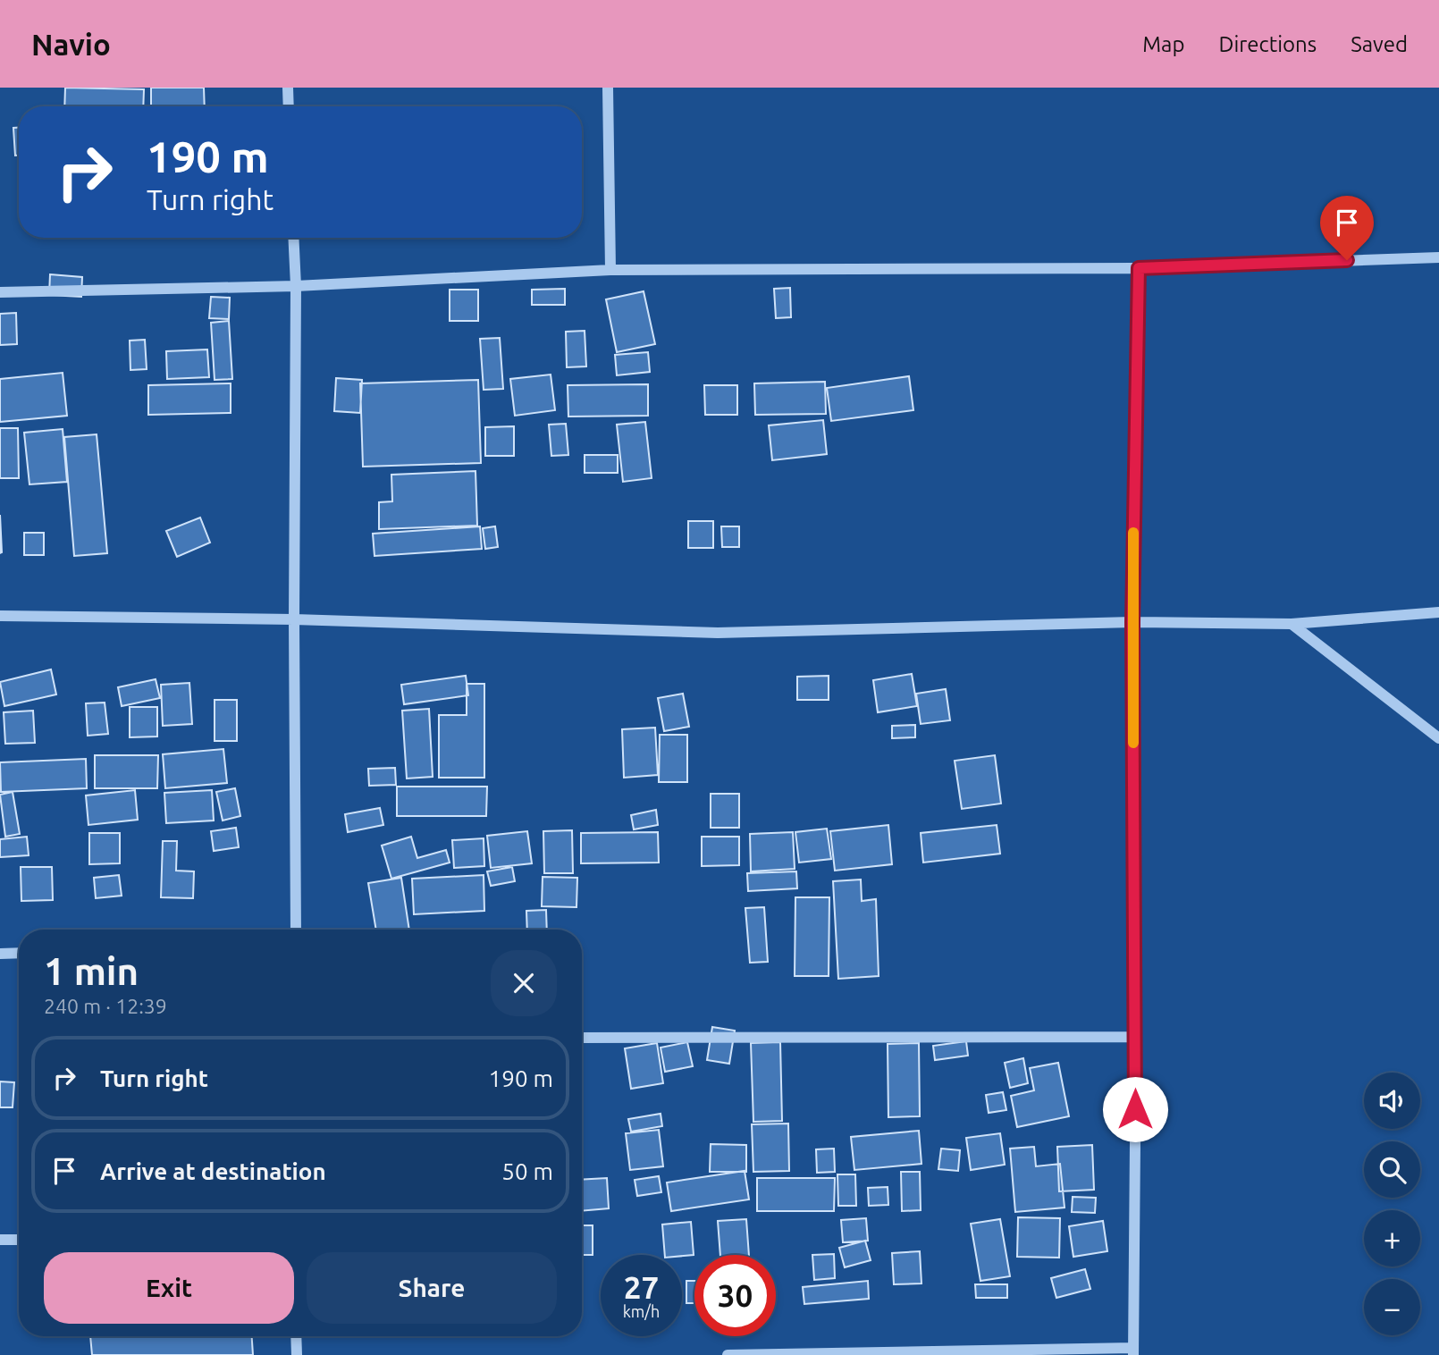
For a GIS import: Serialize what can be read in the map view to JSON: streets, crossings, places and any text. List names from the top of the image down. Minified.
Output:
{"page":{"header":"Navio","nav":["Map","Directions","Saved"],"turn":["190 m","Turn right"],"heading":["1 min","240 m · 12:39"],"list":[{"name":"Turn right","value":"190 m"},{"name":"Arrive at destination","value":"50 m"}],"map_buttons":["+","−"],"buttons":["Exit","Share"],"speed":"27 km/h","limit":"30"}}
